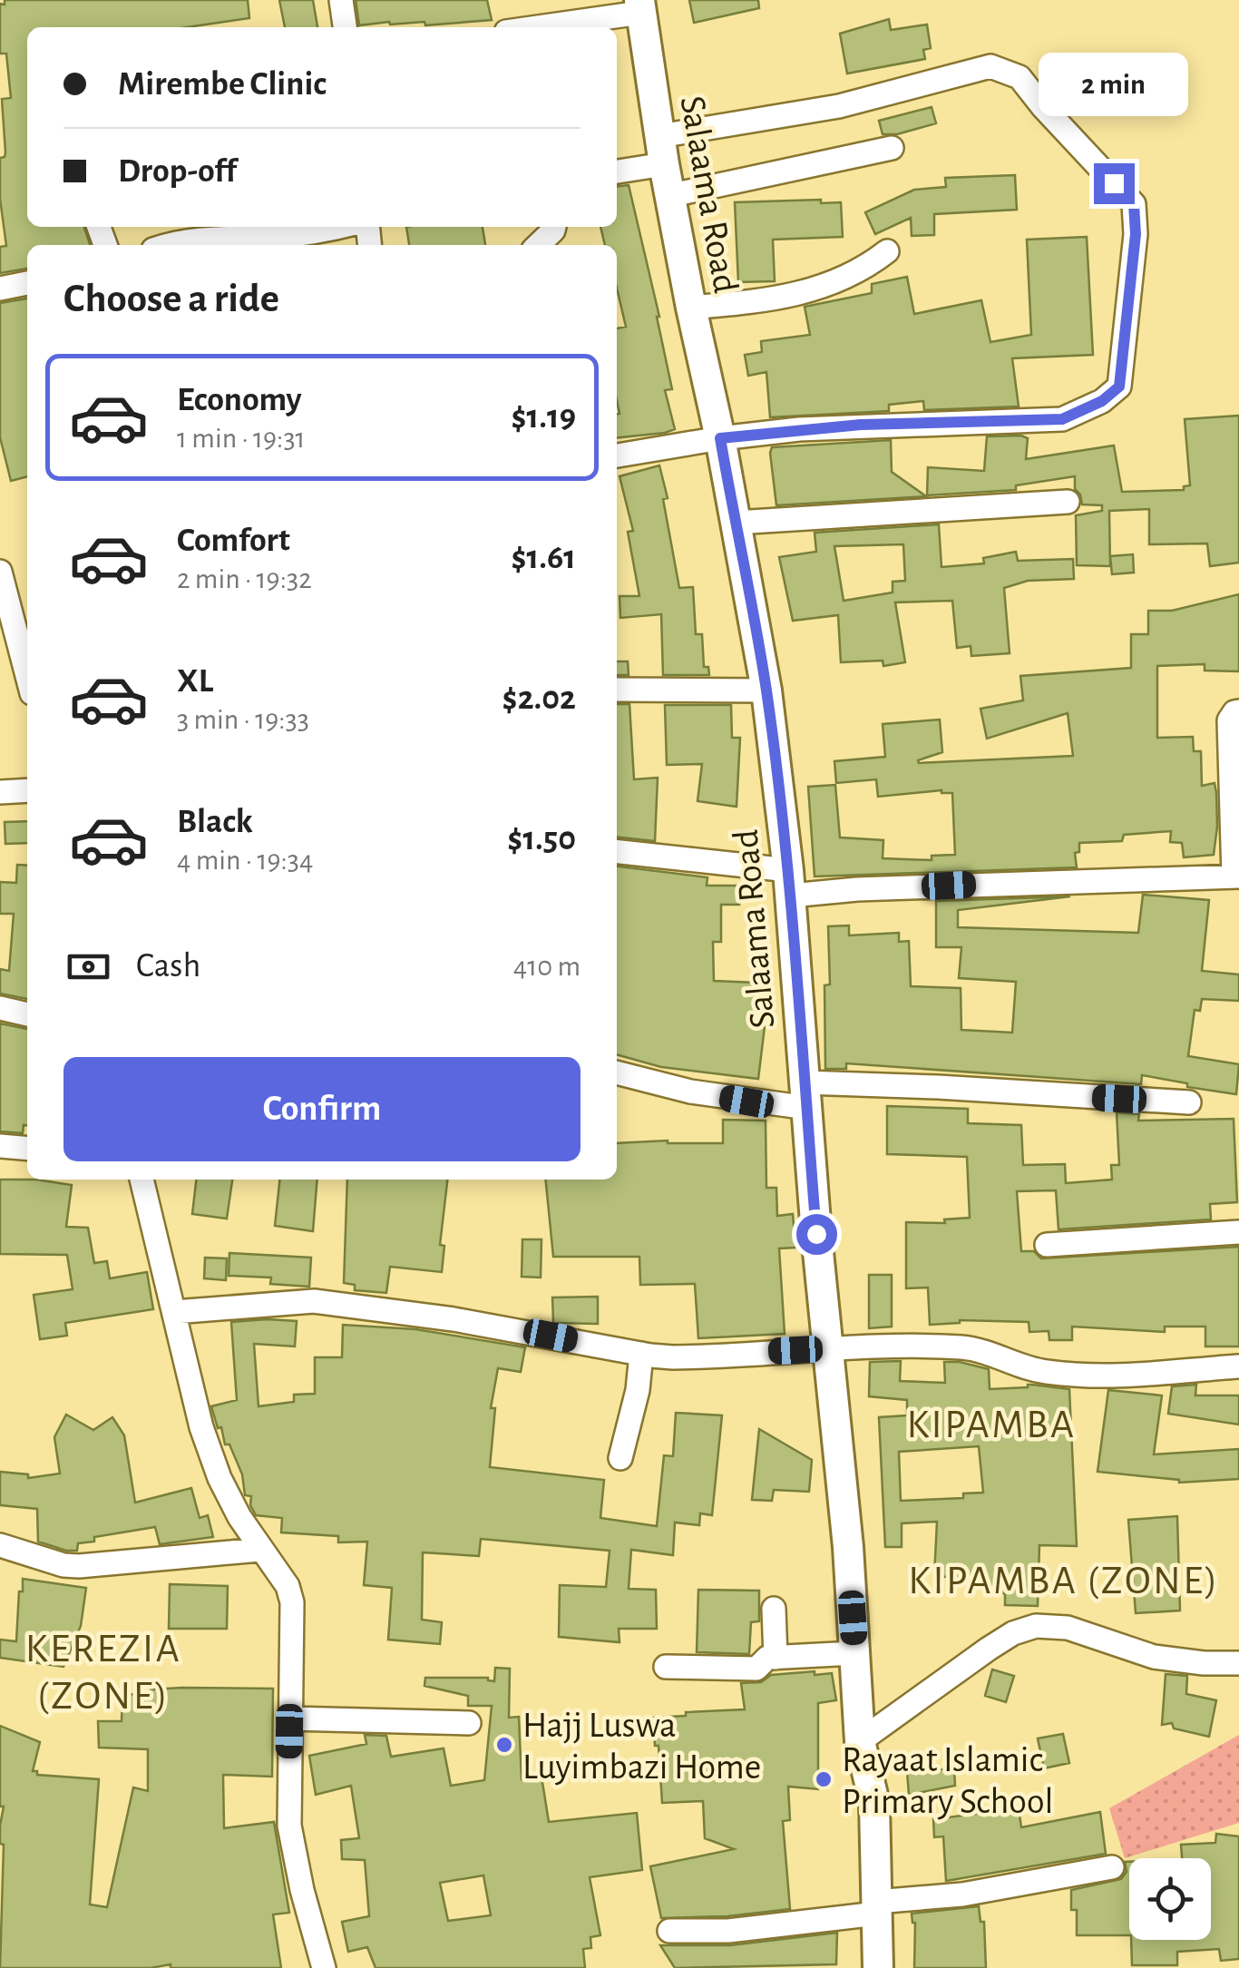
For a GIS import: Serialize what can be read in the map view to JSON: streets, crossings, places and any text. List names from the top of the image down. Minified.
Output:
{"streets":{"main road":["Salaama Road"]},"districts":["KIPAMBA","KIPAMBA (ZONE)","KEREZIA (ZONE)"],"places":["Hajj Luswa Luyimbazi Home","Rayaat Islamic Primary School"],"page":{"banner":["Mirembe Clinic","Drop-off"],"bubble":"2 min","heading":"Choose a ride","list":[{"name":"Economy","note":"1 min · 19:31","value":"$1.19"},{"name":"Comfort","note":"2 min · 19:32","value":"$1.61"},{"name":"XL","note":"3 min · 19:33","value":"$2.02"},{"name":"Black","note":"4 min · 19:34","value":"$1.50"}],"pay":["Cash","410 m"],"buttons":"Confirm"}}
